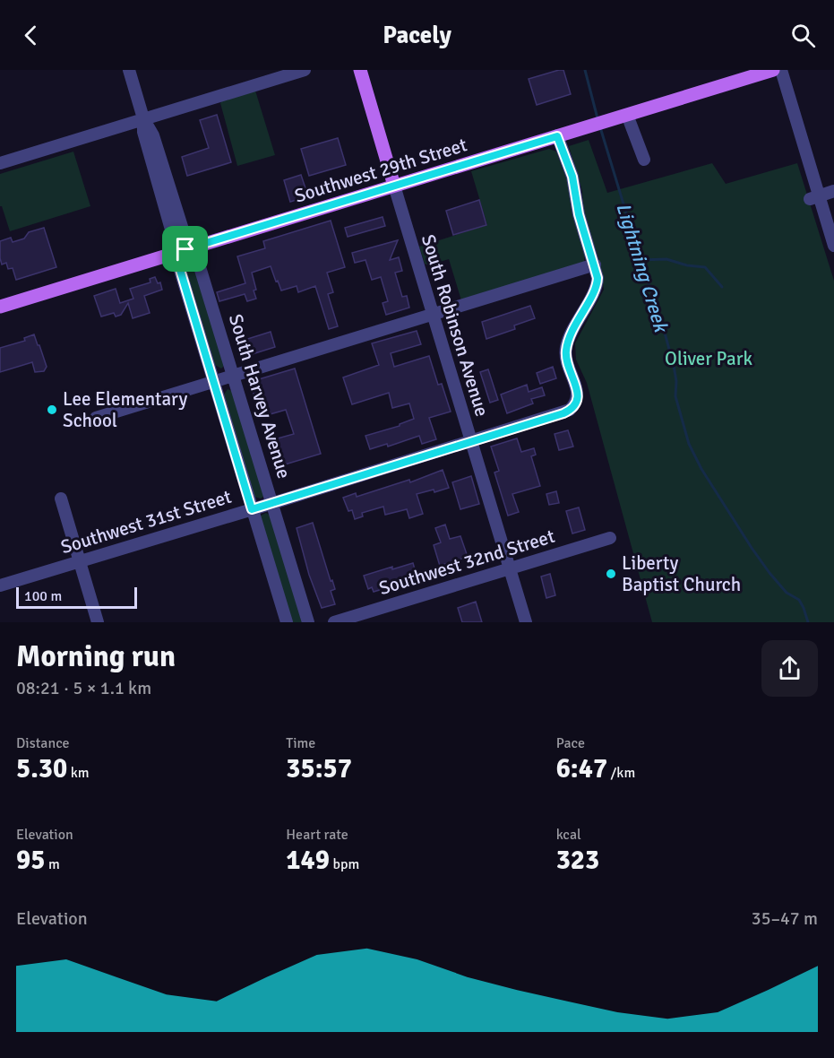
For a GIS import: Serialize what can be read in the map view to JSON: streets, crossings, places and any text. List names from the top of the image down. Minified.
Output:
{"streets":{"main road":["Southwest 29th Street","South Robinson Avenue"],"street":["South Harvey Avenue","Southwest 31st Street","Southwest 32nd Street"]},"crossings":[["Southwest 29th Street","South Robinson Avenue"],["Southwest 29th Street","South Harvey Avenue"],["South Robinson Avenue","Southwest 31st Street"],["South Robinson Avenue","Southwest 32nd Street"],["South Harvey Avenue","Southwest 31st Street"]],"water":["Lightning Creek"],"parks":["Oliver Park"],"places":["Lee Elementary School","Liberty Baptist Church"],"scale_bar":"100 m","page":{"header":"Pacely","scale":"100 m","heading":["Morning run","08:21 · 5 × 1.1 km"],"stats":[["Distance","5.30 km"],["Time","35:57"],["Pace","6:47 /km"],["Elevation","95 m"],["Heart rate","149 bpm"],["kcal","323"]],"chart":["Elevation","35–47 m"]}}
